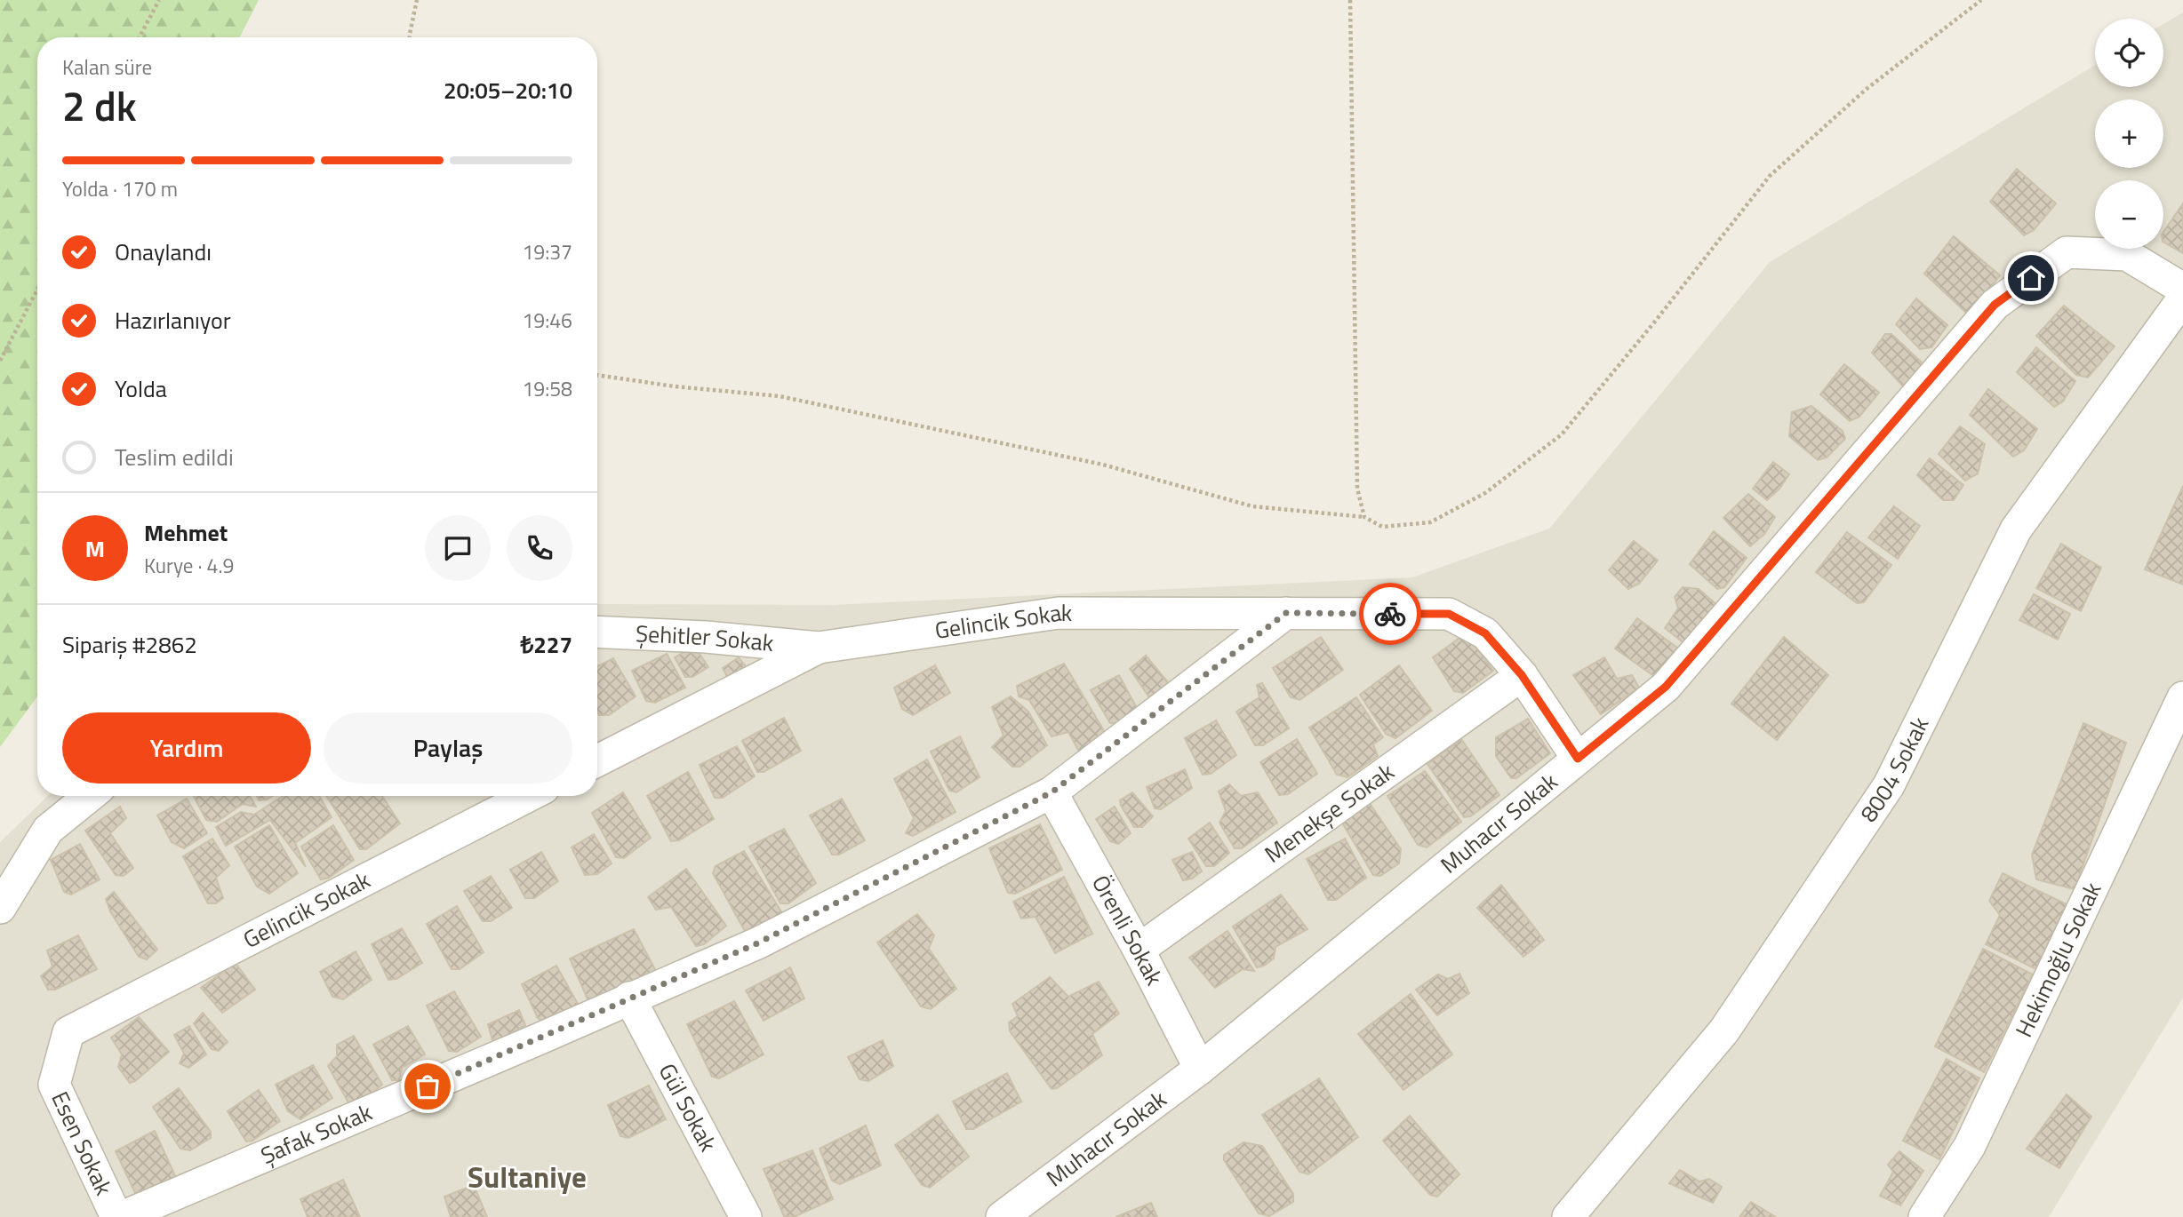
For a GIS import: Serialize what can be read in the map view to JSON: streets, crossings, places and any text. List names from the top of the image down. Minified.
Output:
{"streets":{"street":["Gelincik Sokak","Şehitler Sokak","8004 Sokak","Menekşe Sokak","Muhacır Sokak","Örenli Sokak","Hekimoğlu Sokak","Gül Sokak","Şafak Sokak","Esen Sokak"]},"crossings":[["Gelincik Sokak","Şehitler Sokak"],["Gelincik Sokak","Menekşe Sokak"],["Gelincik Sokak","Şafak Sokak"],["Gelincik Sokak","Esen Sokak"],["Menekşe Sokak","Örenli Sokak"],["Muhacır Sokak","Örenli Sokak"],["Örenli Sokak","Şafak Sokak"],["Gül Sokak","Şafak Sokak"]],"districts":["Sultaniye"],"page":{"map_buttons":["+","−"],"heading":["2 dk","Kalan süre","20:05–20:10"],"panel":["Mehmet","Kurye · 4.9","Sipariş #2862","₺227"],"bar":"Yolda · 170 m","list":[["Onaylandı","19:37"],["Hazırlanıyor","19:46"],["Yolda","19:58"],"Teslim edildi"],"round":"M","buttons":["Yardım","Paylaş"]}}
